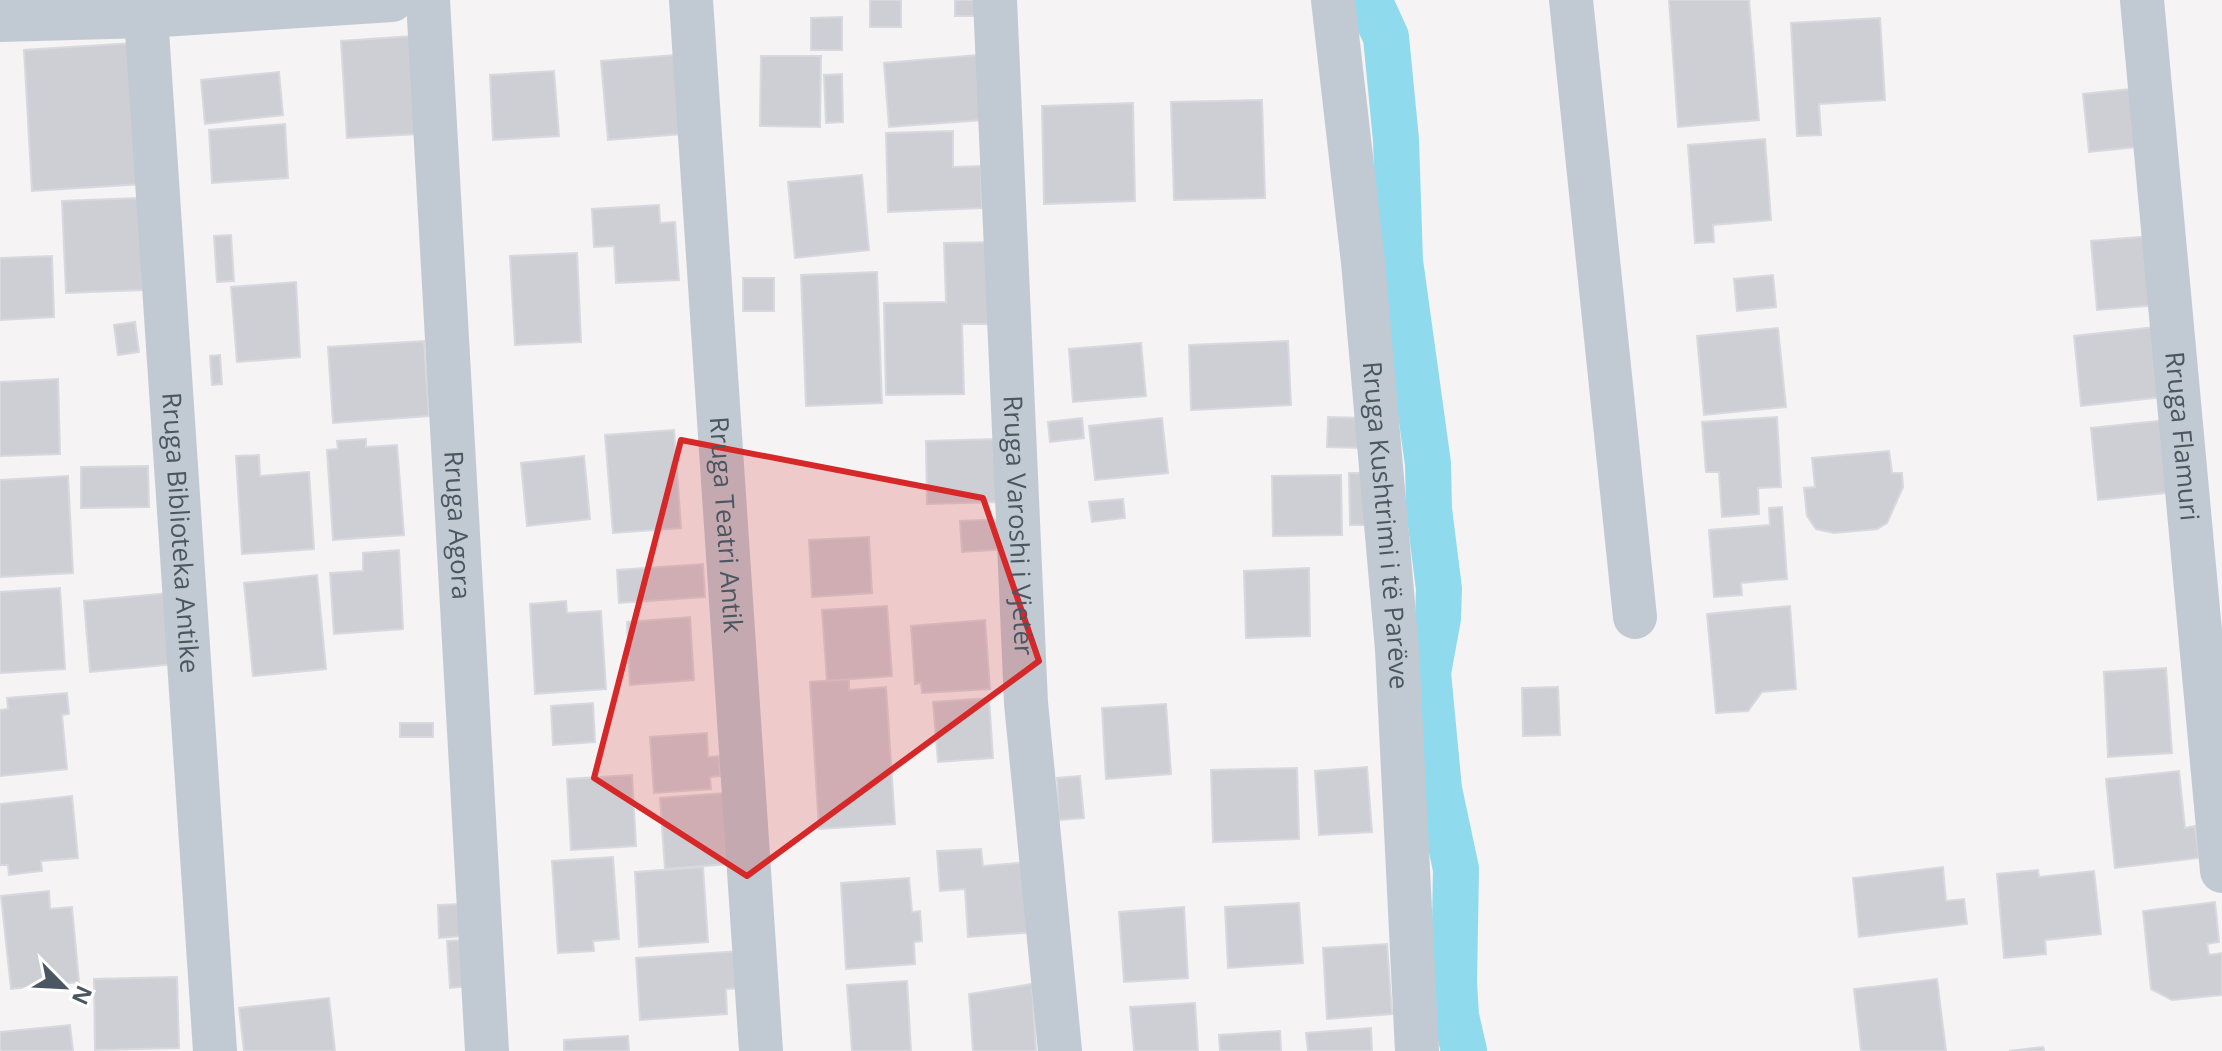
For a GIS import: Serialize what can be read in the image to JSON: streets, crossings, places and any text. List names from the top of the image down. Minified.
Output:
{"streets":{"street":["Rruga Flamuri","Rruga Kushtrimi i të Parëve","Rruga Agora","Rruga Teatri Antik","Rruga Varoshi i Vjetër","Rruga Biblioteka Antike"]},"north":"bottom right"}
